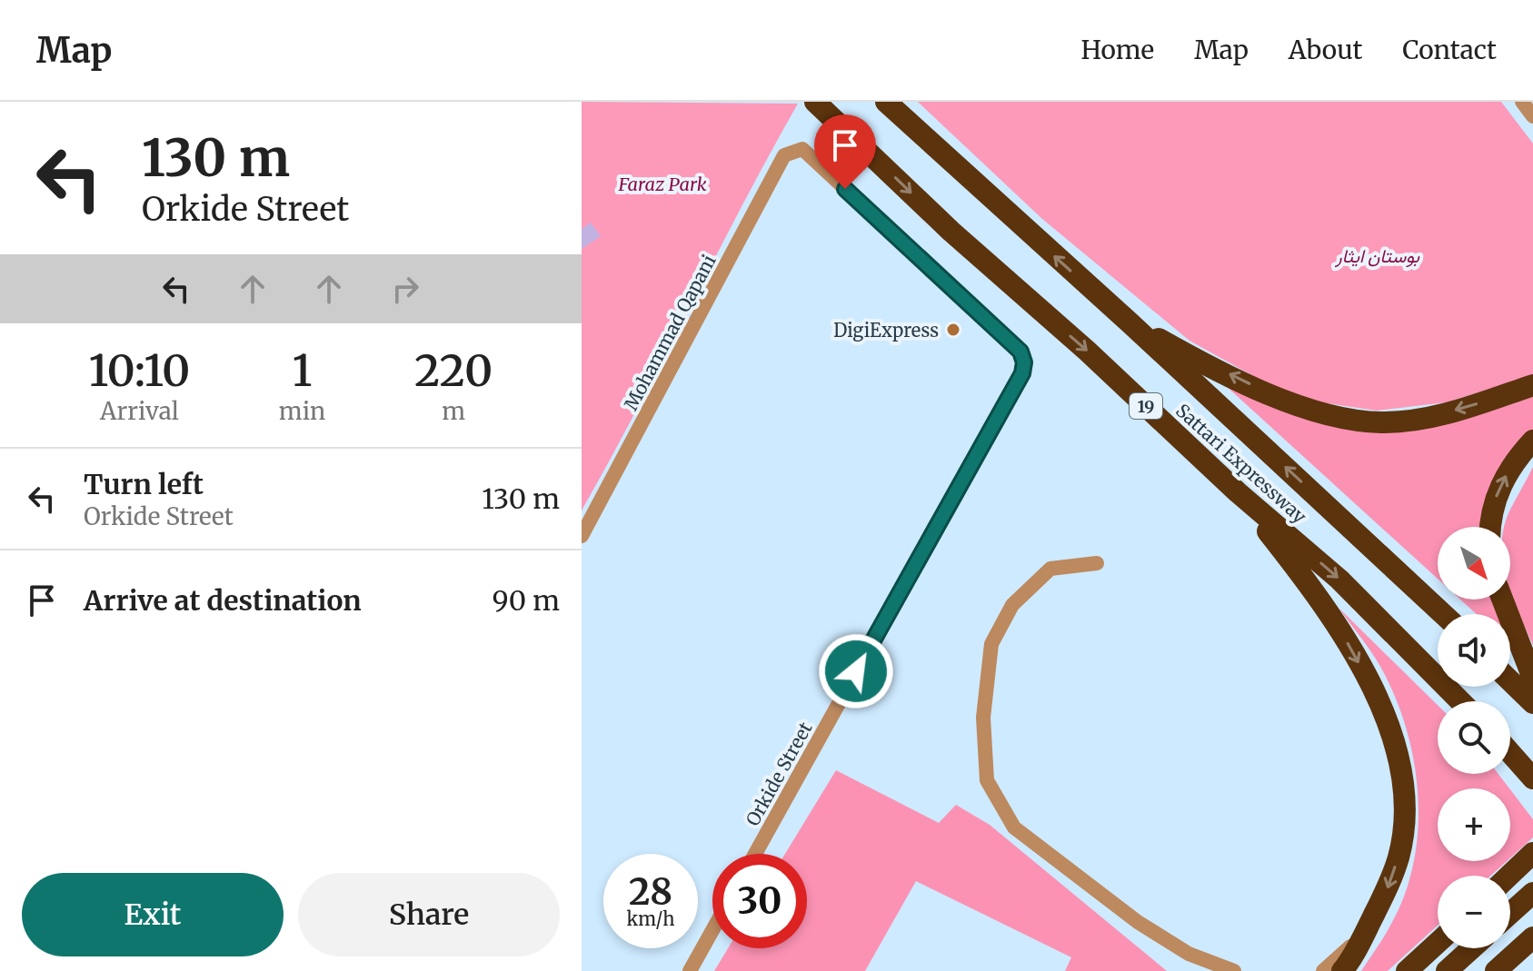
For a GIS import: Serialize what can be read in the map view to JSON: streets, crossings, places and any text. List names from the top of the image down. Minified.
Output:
{"streets":{"highway":["19","Sattari Expressway"],"street":["Mohammad Qapani","Orkide Street"]},"crossings":[["Mohammad Qapani","Orkide Street"]],"parks":["Faraz Park","بوستان ایثار"],"places":["DigiExpress"],"north":"bottom right","page":{"header":"Map","nav":["Home","Map","About","Contact"],"turn":["130 m","Orkide Street"],"eta":["10:10","Arrival","1","min","220","m"],"list":[{"name":"Turn left","note":"Orkide Street","value":"130 m"},{"name":"Arrive at destination","value":"90 m"}],"map_buttons":["+","−"],"speed":"28 km/h","limit":"30","buttons":["Exit","Share"]}}
